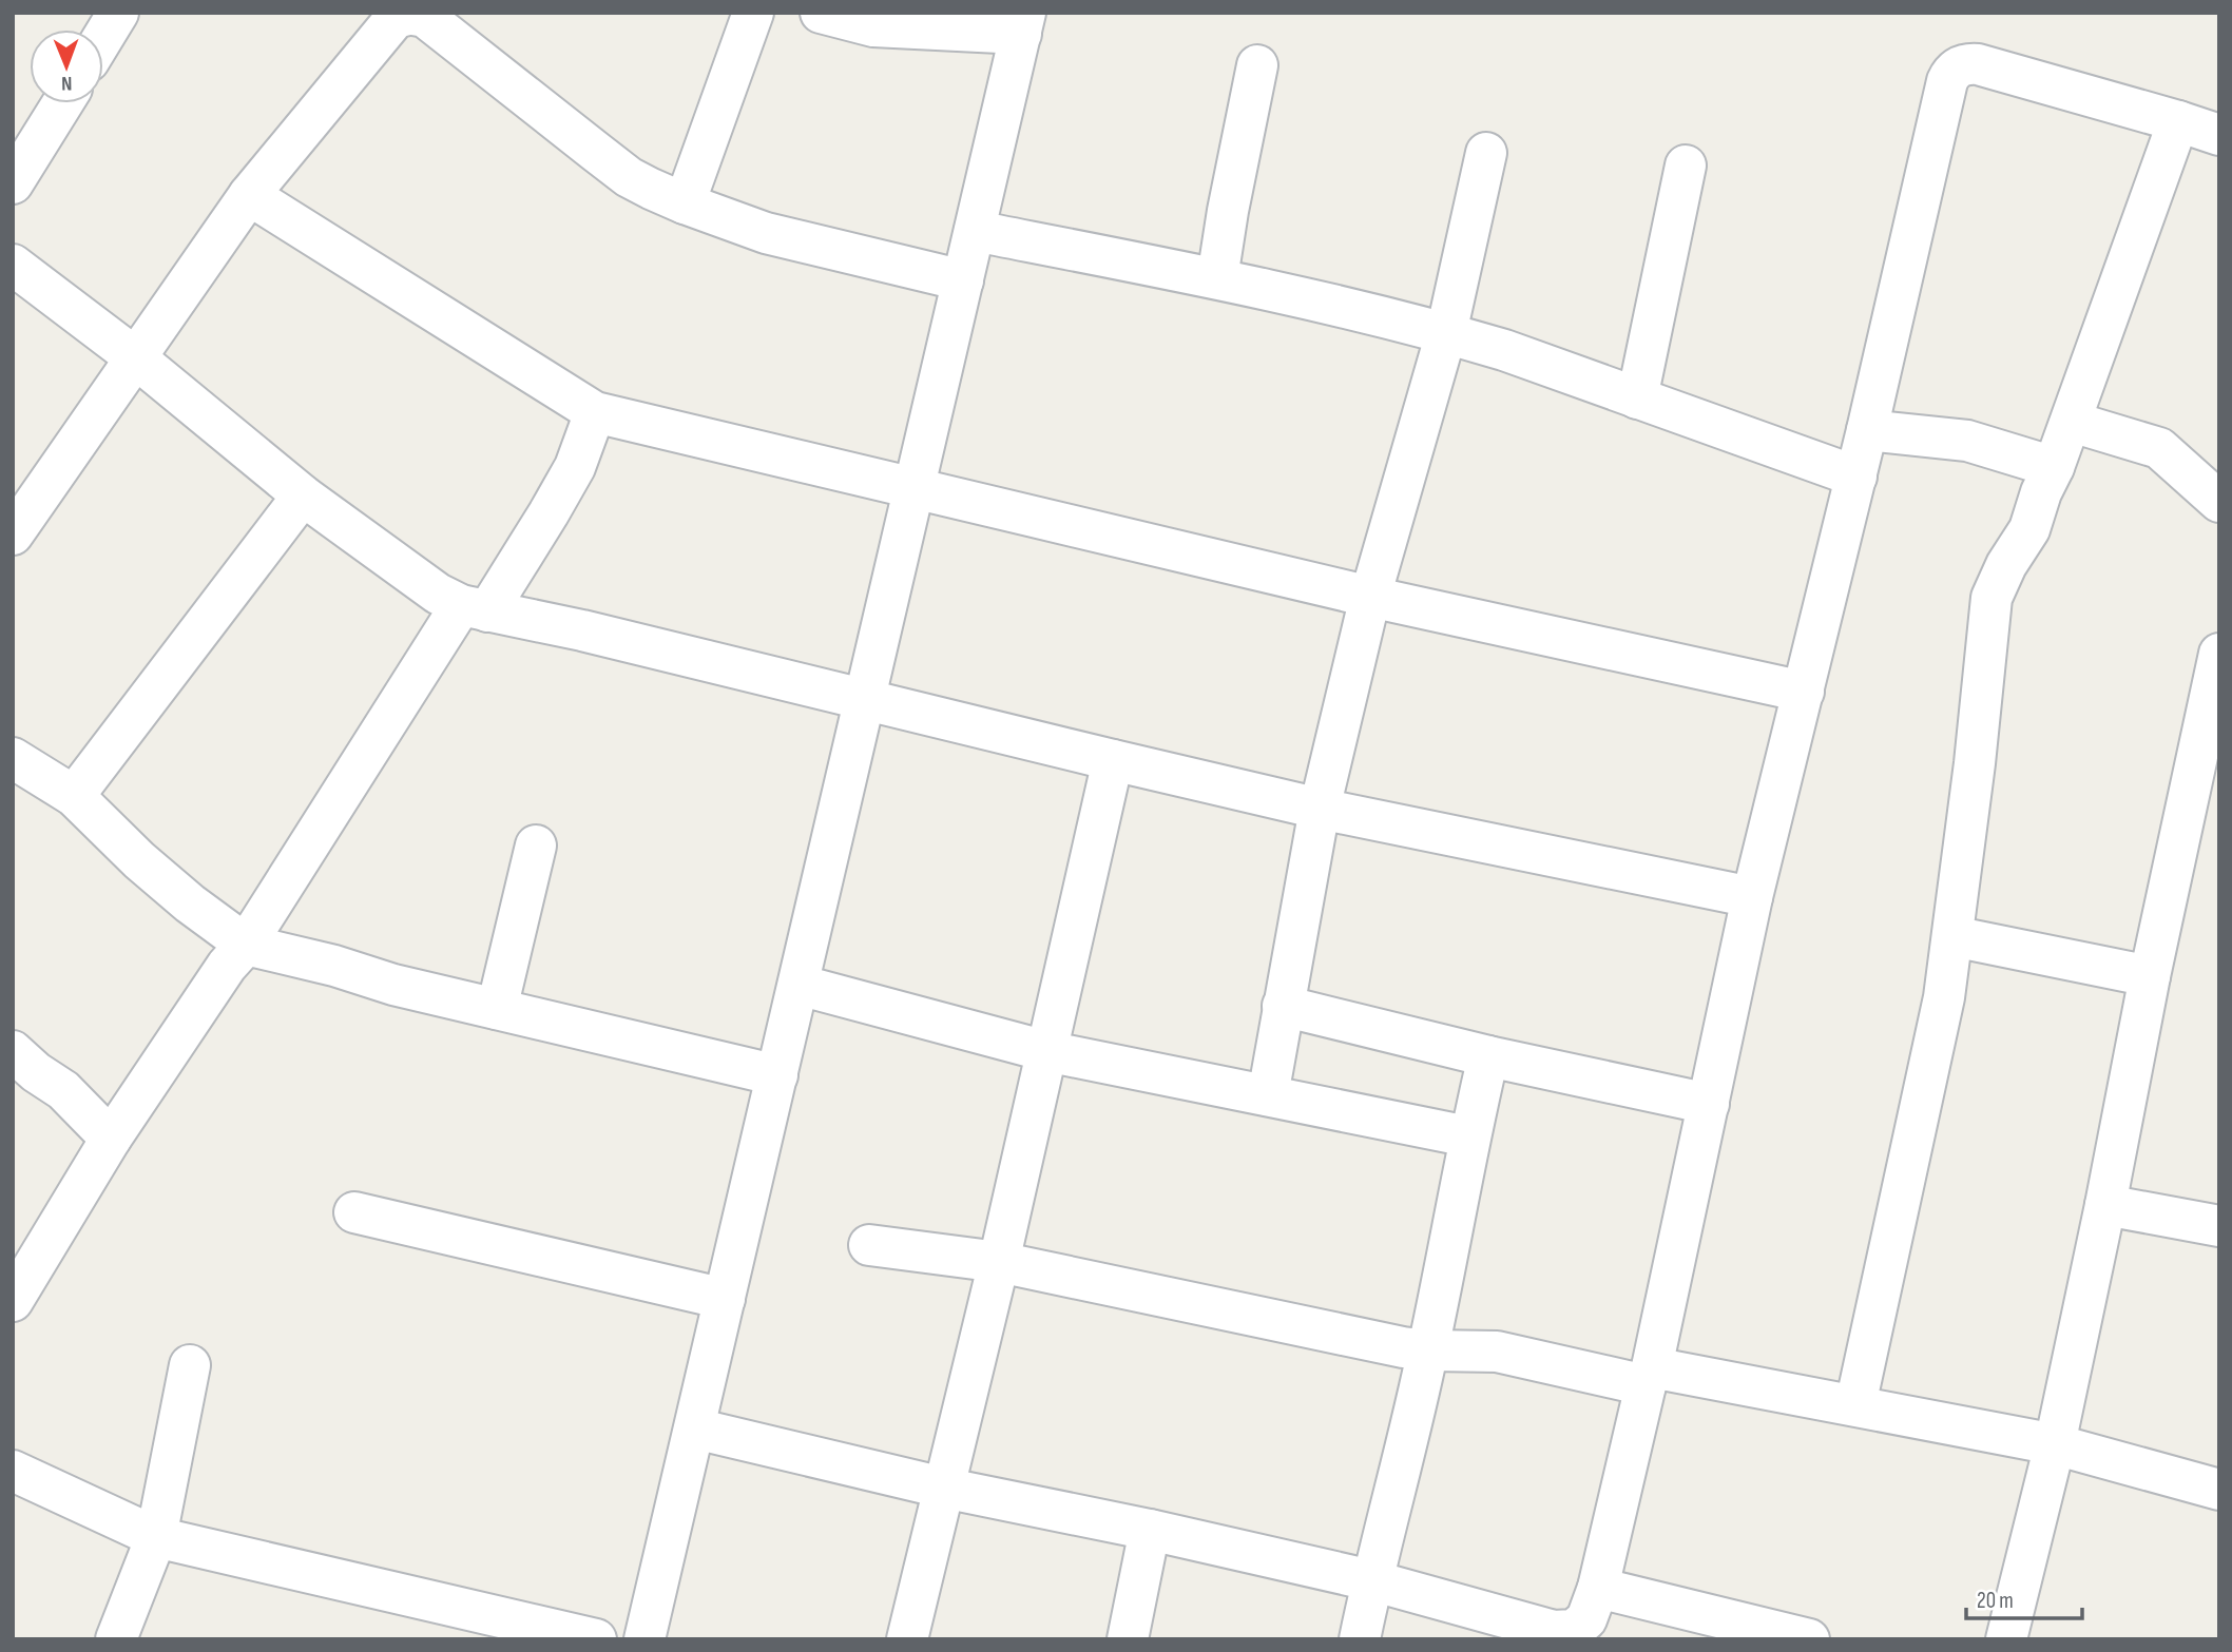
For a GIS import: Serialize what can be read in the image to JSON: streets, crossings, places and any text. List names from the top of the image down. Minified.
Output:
{"scale_bar":"20 m","north":"bottom"}
